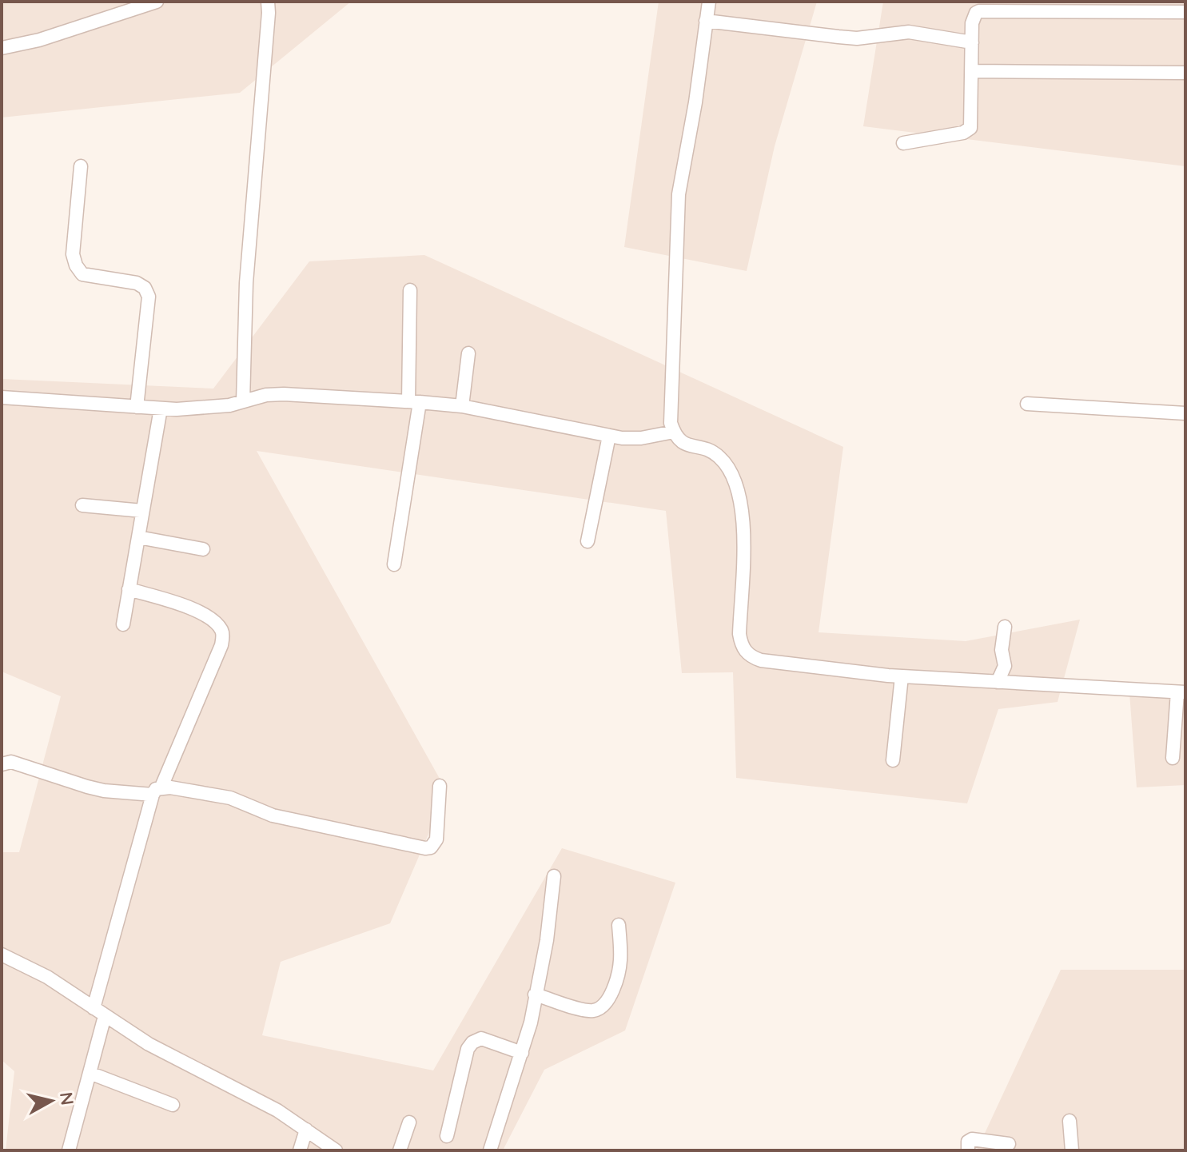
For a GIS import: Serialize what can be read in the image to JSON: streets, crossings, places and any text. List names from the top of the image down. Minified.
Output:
{"north":"right"}
